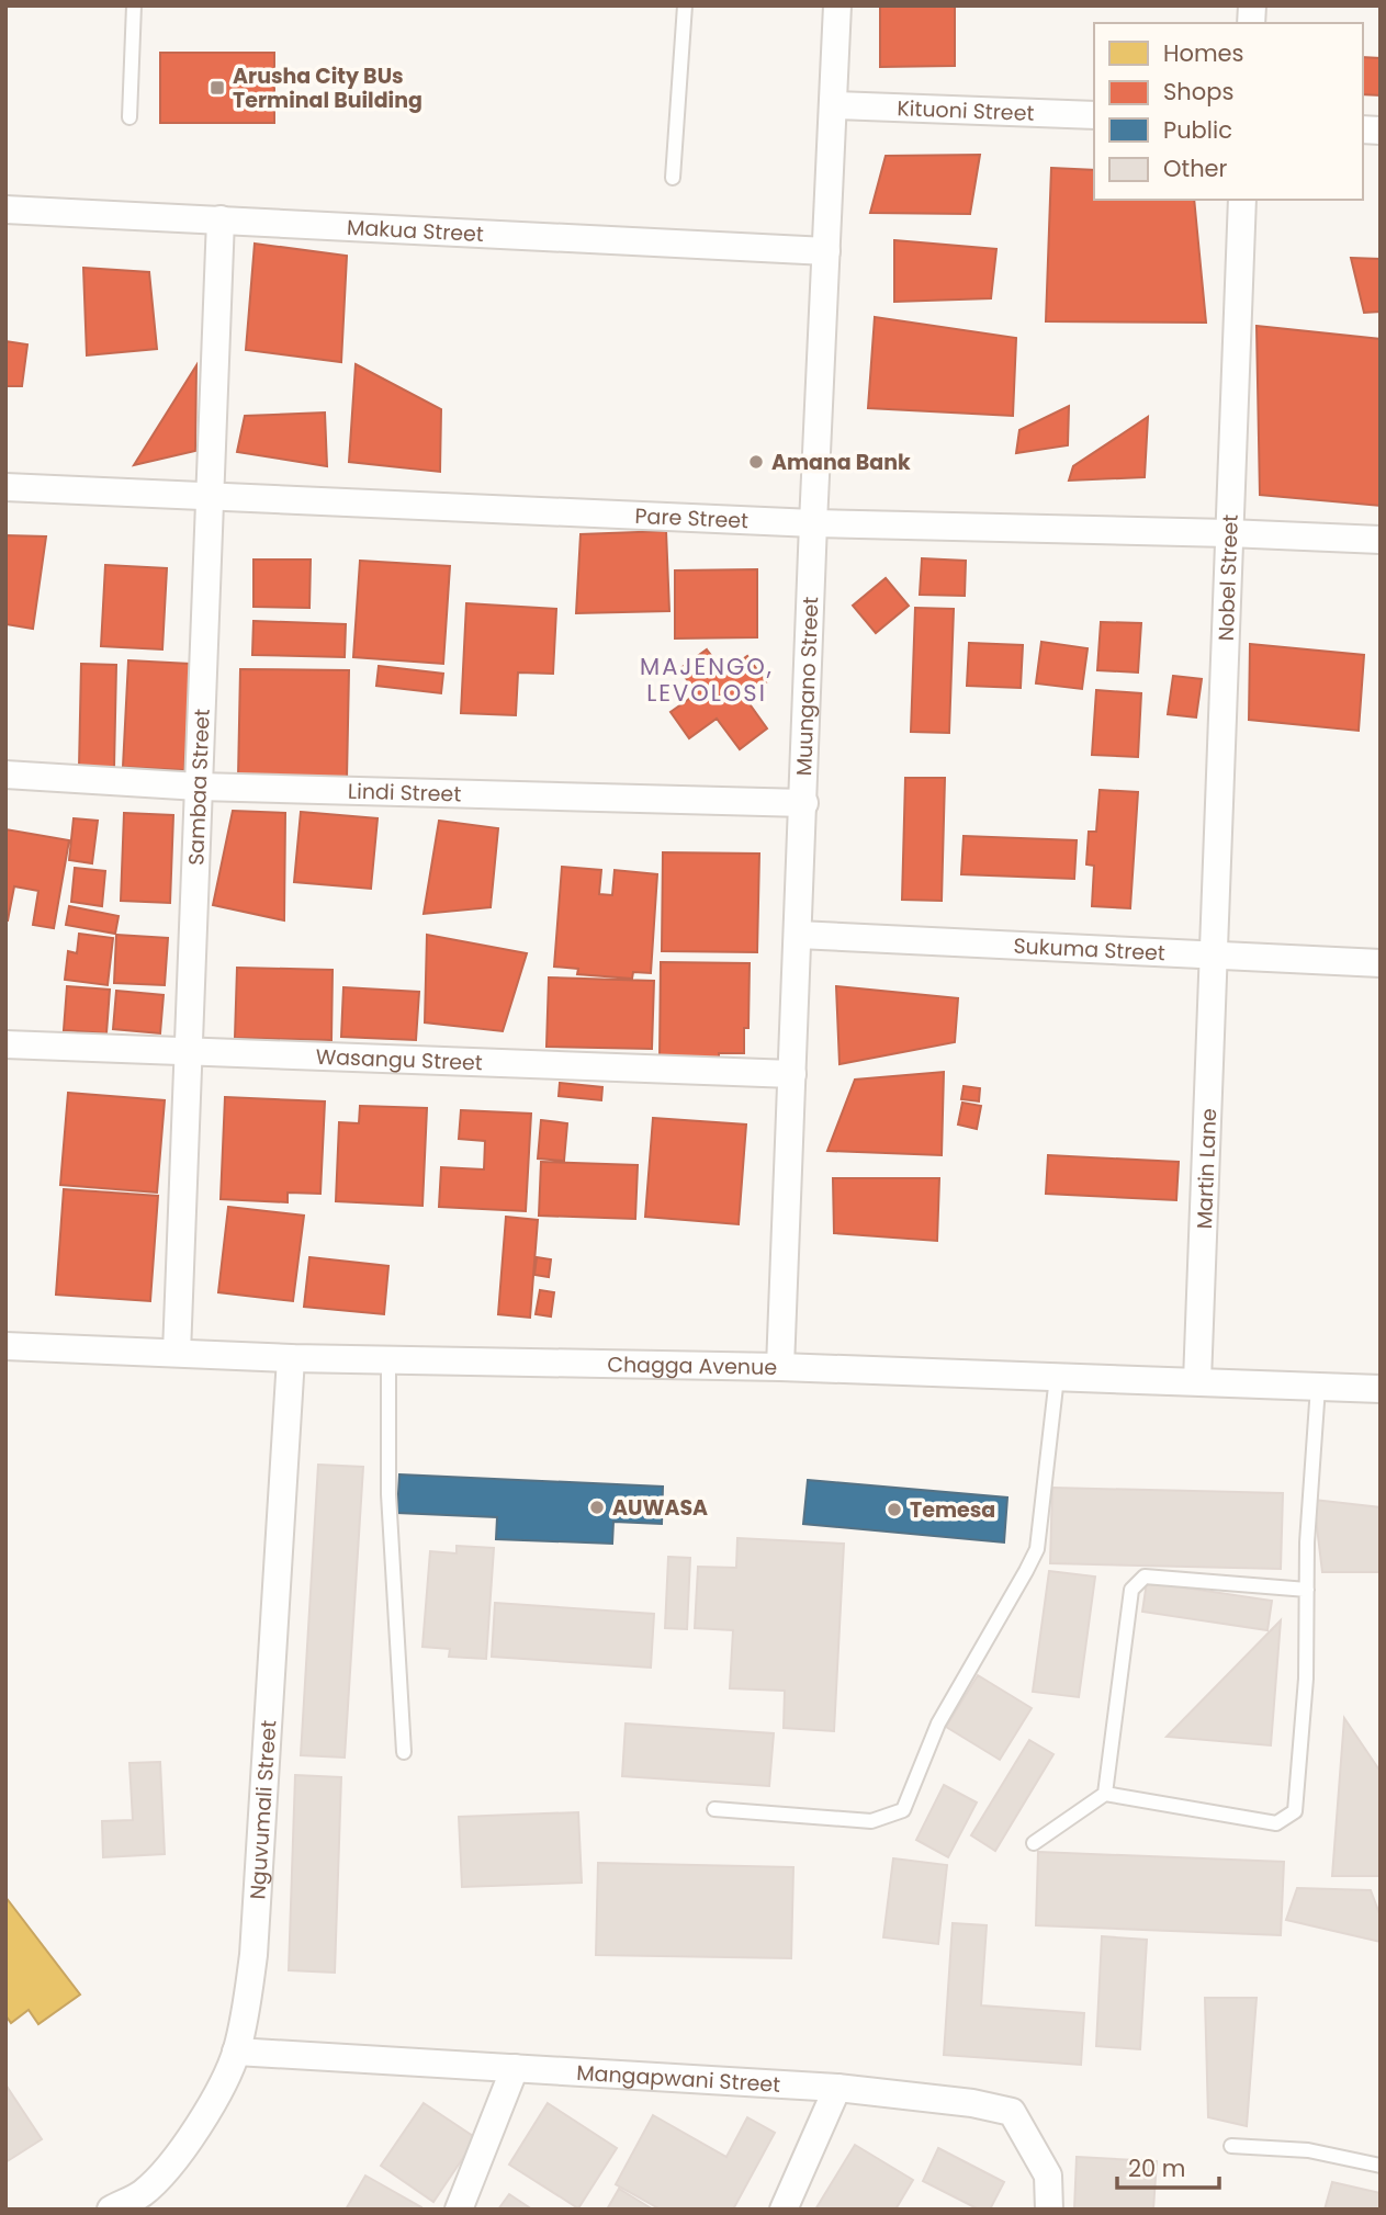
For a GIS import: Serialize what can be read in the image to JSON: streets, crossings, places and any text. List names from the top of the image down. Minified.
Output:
{"streets":{"street":["Kituoni Street","Makua Street","Pare Street","Nobel Street","Muungano Street","Sambaa Street","Lindi Street","Sukuma Street","Wasangu Street","Martin Lane","Chagga Avenue","Nguvumali Street","Mangapwani Street"]},"crossings":[["Kituoni Street","Muungano Street"],["Makua Street","Muungano Street"],["Makua Street","Sambaa Street"],["Pare Street","Nobel Street"],["Pare Street","Muungano Street"],["Pare Street","Sambaa Street"],["Nobel Street","Sukuma Street"],["Nobel Street","Martin Lane"],["Muungano Street","Lindi Street"],["Muungano Street","Sukuma Street"],["Muungano Street","Wasangu Street"],["Muungano Street","Chagga Avenue"],["Sambaa Street","Lindi Street"],["Sambaa Street","Wasangu Street"],["Sambaa Street","Chagga Avenue"],["Sukuma Street","Martin Lane"],["Martin Lane","Chagga Avenue"],["Chagga Avenue","Nguvumali Street"],["Nguvumali Street","Mangapwani Street"]],"districts":["MAJENGO, LEVOLOSI"],"places":{"transit":["Arusha City BUs Terminal Building"],"other":["Amana Bank","AUWASA","Temesa"]},"legend":["Homes","Shops","Public","Other"],"scale_bar":"20 m"}
